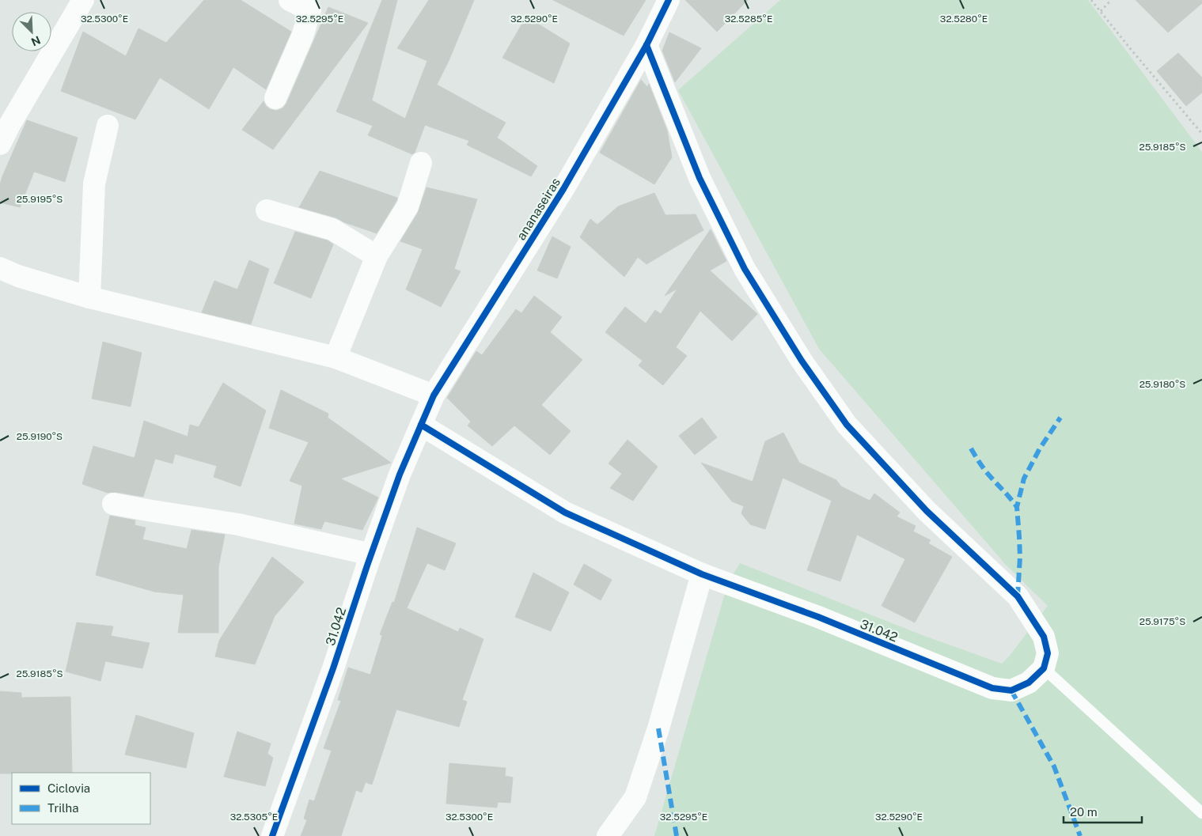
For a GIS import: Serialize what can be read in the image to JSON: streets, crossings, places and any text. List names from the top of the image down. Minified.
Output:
{"streets":{"street":["ananaseiras","31.042"]},"crossings":[["ananaseiras","31.042"]],"legend":["Ciclovia","Trilha"],"scale_bar":"20 m","north":"bottom right","coordinates":["32.5300°E","32.5295°E","32.5290°E","32.5285°E","32.5280°E","25.9185°S","25.9195°S","25.9180°S","25.9190°S","25.9175°S","32.5305°E"]}
